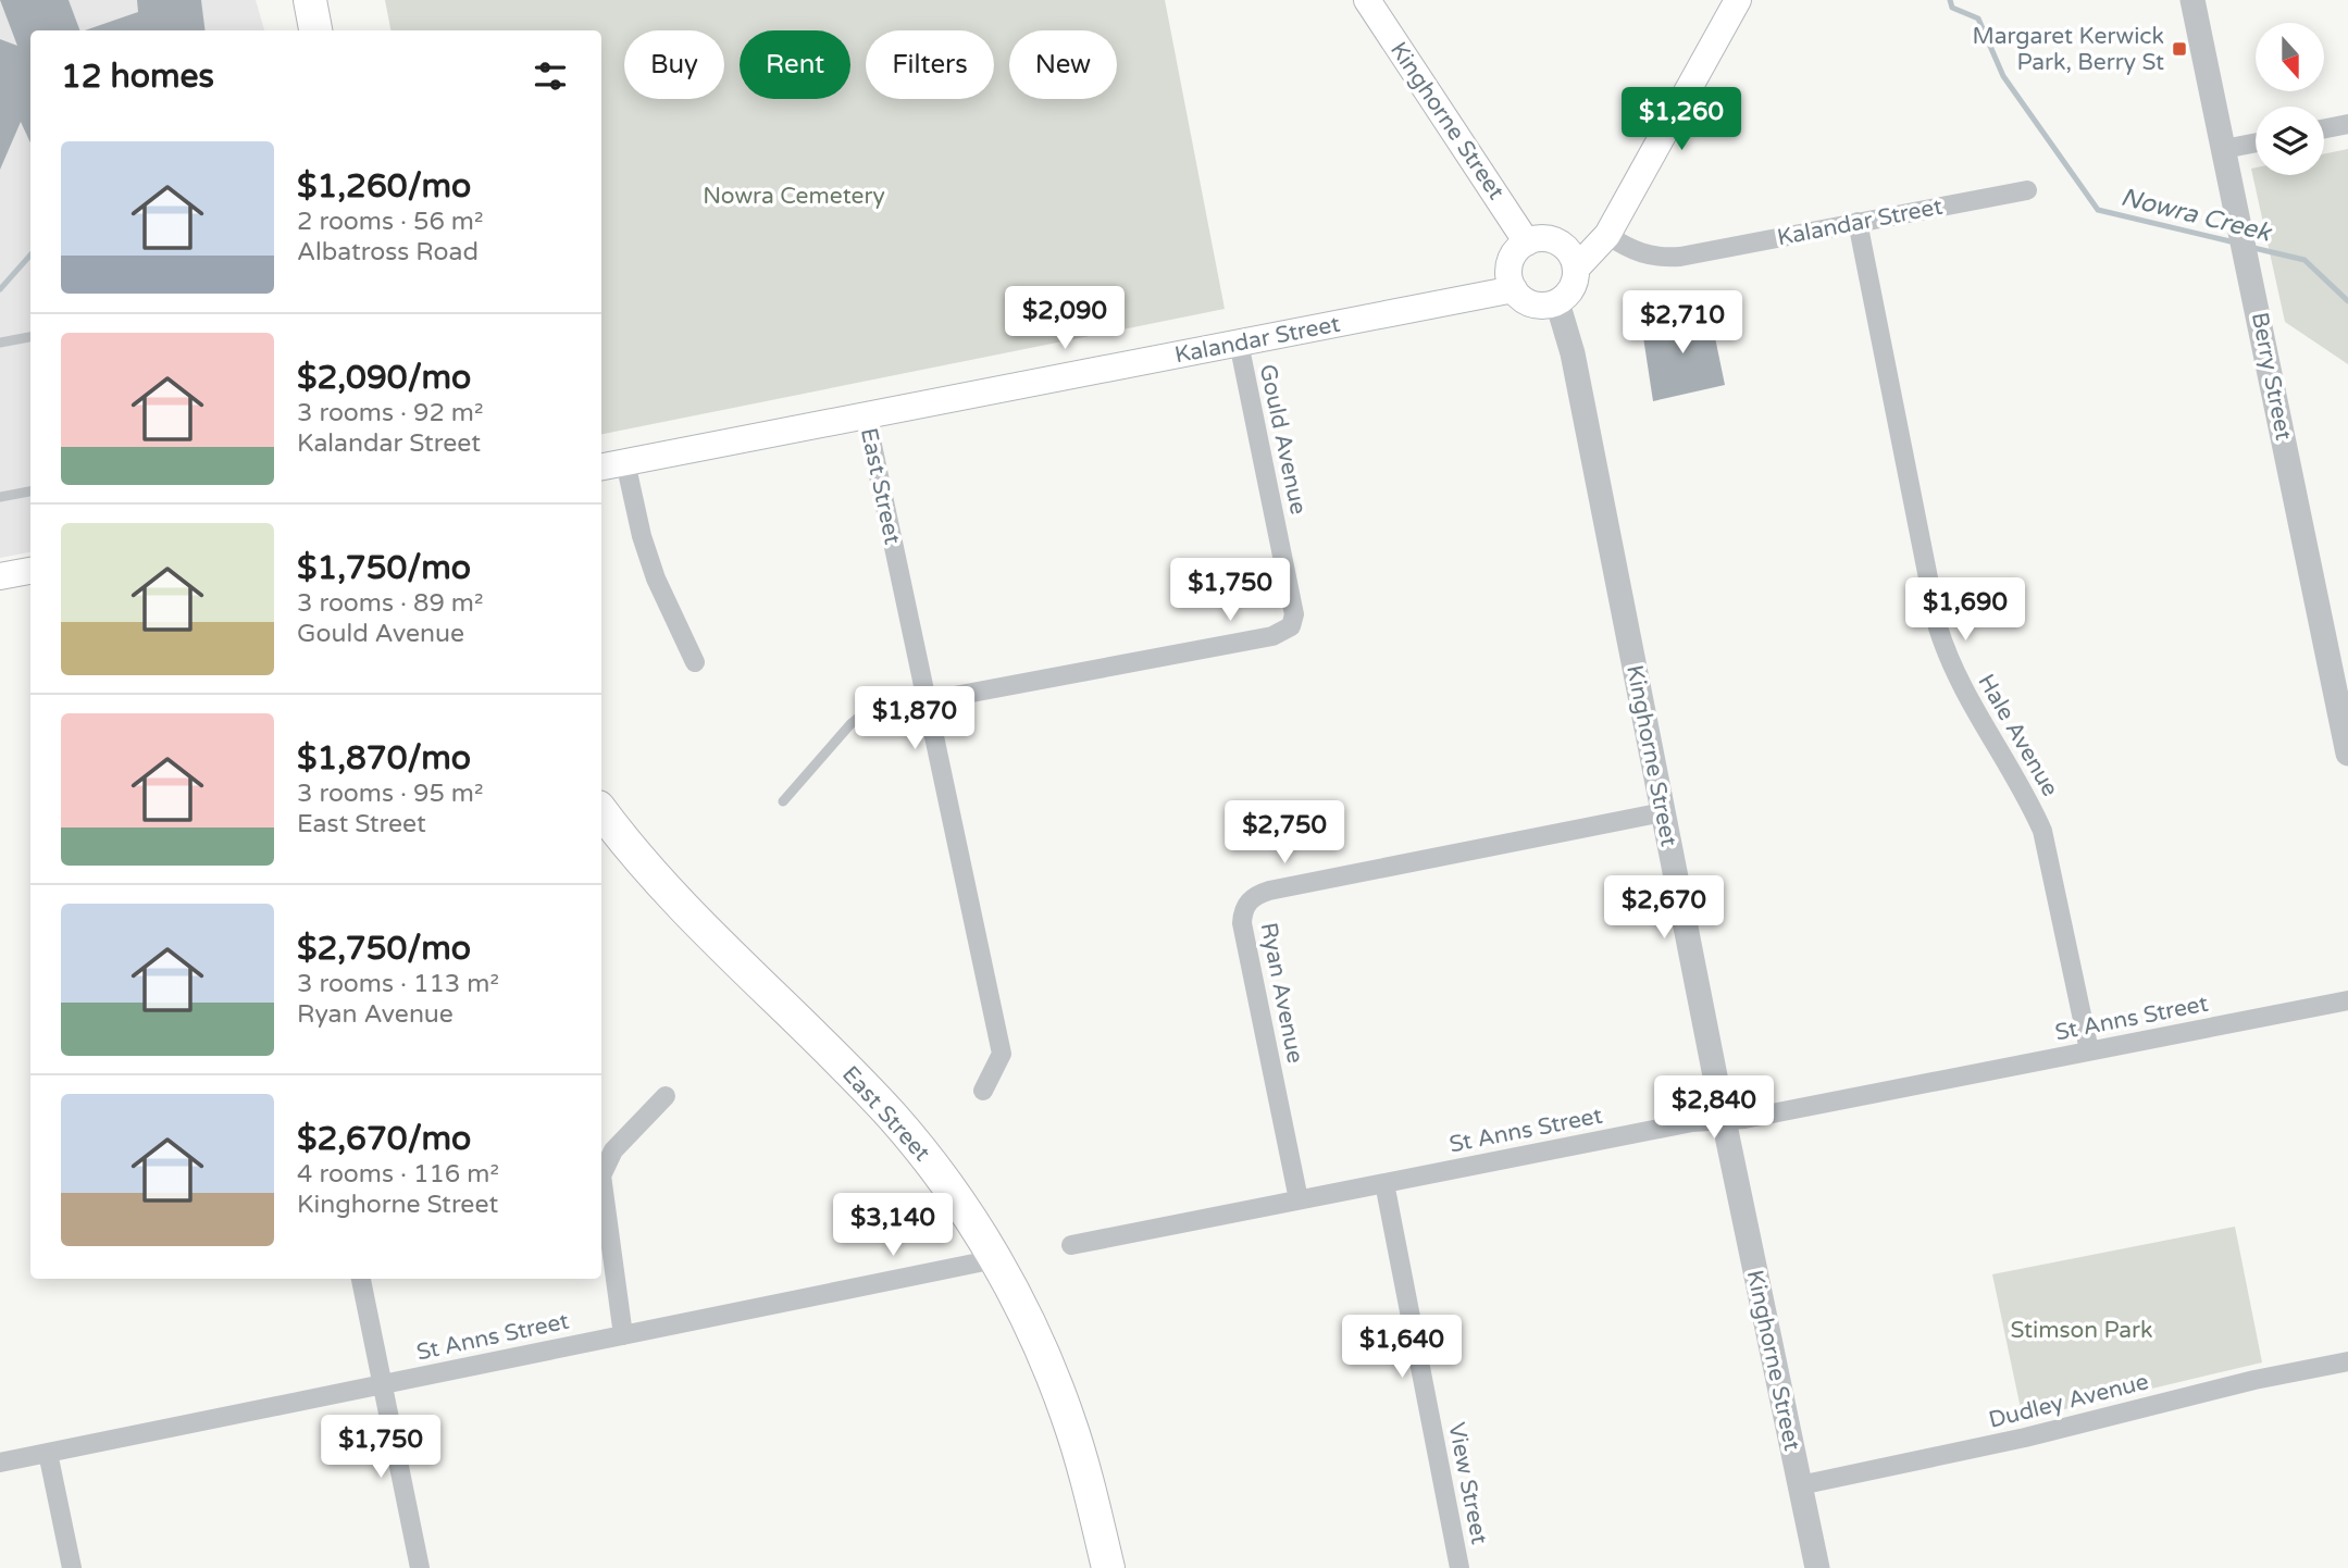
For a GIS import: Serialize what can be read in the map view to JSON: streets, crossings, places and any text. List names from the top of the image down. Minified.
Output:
{"streets":{"highway":["East Street"],"main road":["Kinghorne Street","Kalandar Street"],"street":["Berry Street","Gould Avenue","Hale Avenue","Ryan Avenue","St Anns Street","Dudley Avenue","View Street"]},"crossings":[["Kinghorne Street","Kalandar Street"],["Kinghorne Street","Ryan Avenue"],["Kinghorne Street","St Anns Street"],["Kinghorne Street","Dudley Avenue"],["Kalandar Street","Gould Avenue"],["Kalandar Street","East Street"],["Kalandar Street","Hale Avenue"],["Gould Avenue","East Street"],["East Street","St Anns Street"],["Hale Avenue","St Anns Street"],["Ryan Avenue","St Anns Street"],["St Anns Street","View Street"]],"water":["Nowra Creek"],"parks":["Nowra Cemetery","Stimson Park"],"places":{"transit":["Margaret Kerwick Park, Berry St"]},"north":"bottom","page":{"chip":["Buy","Rent","Filters","New"],"heading":"12 homes","price":["$1,260","$2,090","$2,710","$1,750","$1,690","$1,870","$2,750","$2,670","$2,840","$3,140","$1,640","$1,750"],"list":[{"name":"$1,260/mo","note":"2 rooms · 56 m² · Albatross Road"},{"name":"$2,090/mo","note":"3 rooms · 92 m² · Kalandar Street"},{"name":"$1,750/mo","note":"3 rooms · 89 m² · Gould Avenue"},{"name":"$1,870/mo","note":"3 rooms · 95 m² · East Street"},{"name":"$2,750/mo","note":"3 rooms · 113 m² · Ryan Avenue"},{"name":"$2,670/mo","note":"4 rooms · 116 m² · Kinghorne Street"}]}}
